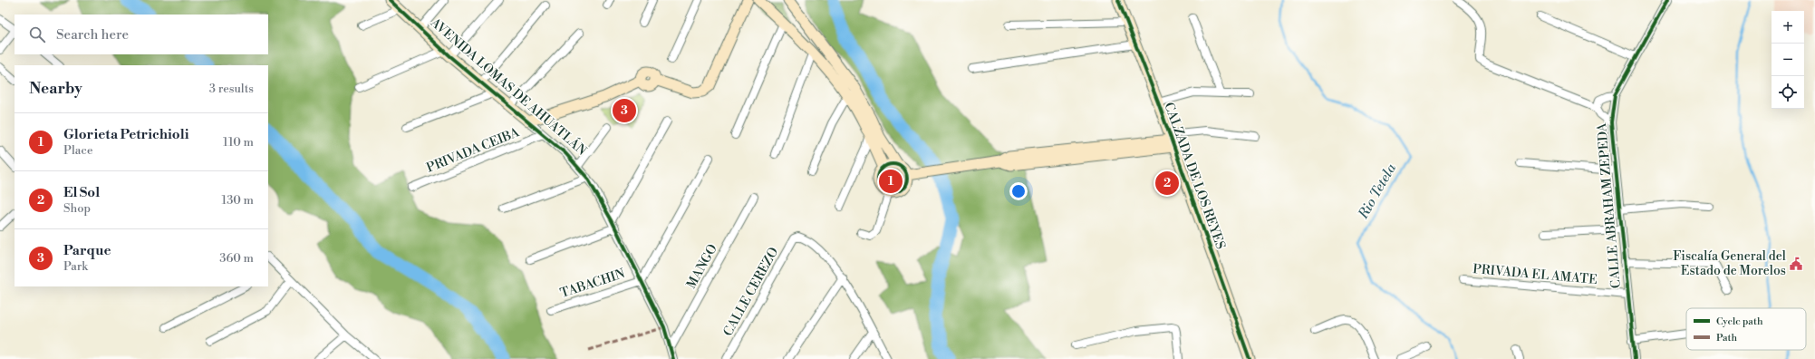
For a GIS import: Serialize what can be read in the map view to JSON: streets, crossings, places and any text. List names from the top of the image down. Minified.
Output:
{"streets":{"street":["AVENIDA LOMAS DE AHUATLÁN","PRIVADA CEIBA","CALZADA DE LOS REYES","CALLE ABRAHAM ZEPEDA","MANGO","PRIVADA EL AMATE","TABACHIN","CALLE CEREZO"]},"crossings":[["AVENIDA LOMAS DE AHUATLÁN","PRIVADA CEIBA"],["AVENIDA LOMAS DE AHUATLÁN","MANGO"],["AVENIDA LOMAS DE AHUATLÁN","TABACHIN"],["CALLE ABRAHAM ZEPEDA","PRIVADA EL AMATE"]],"water":["Rio Tetela"],"places":{"public building":["Fiscalía General del Estado de Morelos"]},"legend":["Cycle path","Path"],"page":{"map_buttons":["+","−"],"search":"Search here","heading":["Nearby","3 results"],"pins":["3","1","2"],"list":[{"mark":"1","name":"Glorieta Petrichioli","note":"Place","value":"110 m"},{"mark":"2","name":"El Sol","note":"Shop","value":"130 m"},{"mark":"3","name":"Parque","note":"Park","value":"360 m"}]}}
